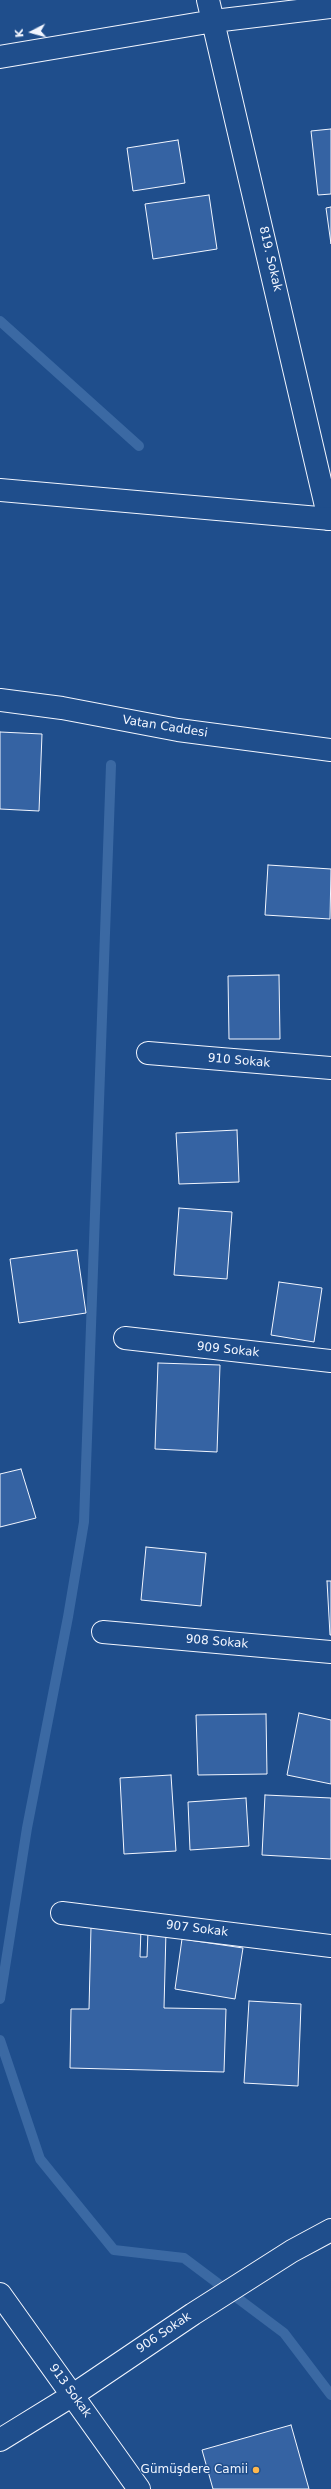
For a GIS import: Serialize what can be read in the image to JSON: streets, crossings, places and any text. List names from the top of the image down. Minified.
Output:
{"streets":{"main road":["819. Sokak","Vatan Caddesi","910 Sokak","909 Sokak","908 Sokak","907 Sokak","906 Sokak","913 Sokak"]},"crossings":[["906 Sokak","913 Sokak"]],"places":["Gümüşdere Camii"],"north":"left"}
